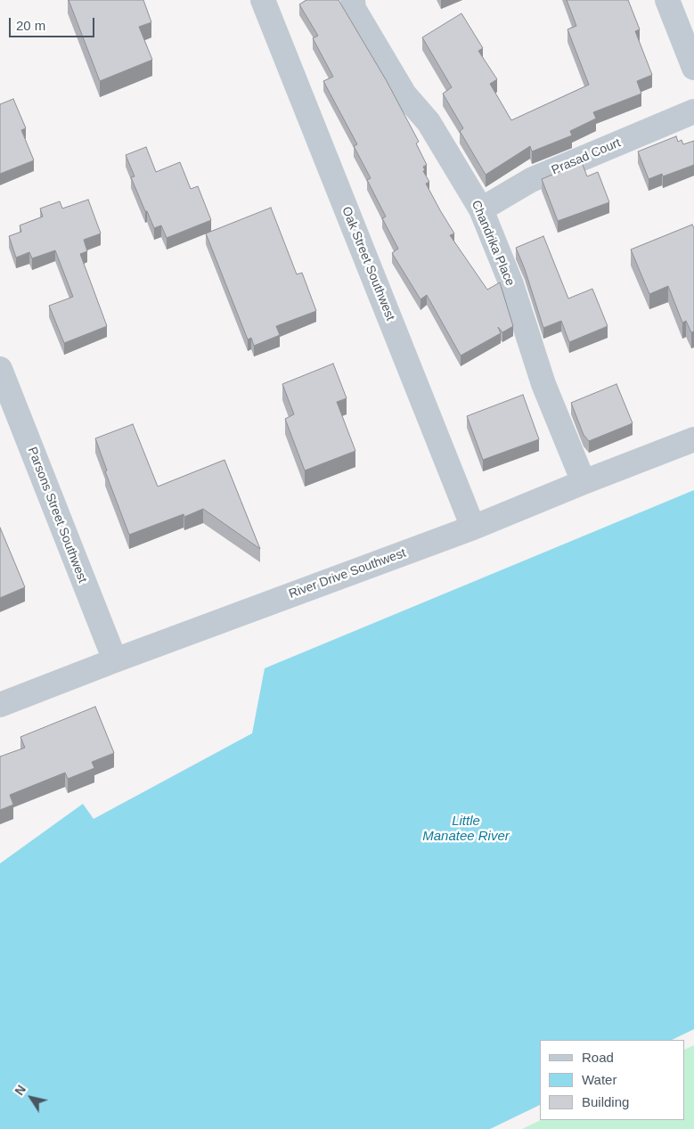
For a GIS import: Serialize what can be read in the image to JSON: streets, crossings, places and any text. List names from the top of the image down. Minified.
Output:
{"streets":{"street":["Prasad Court","Chandrika Place","Oak Street Southwest","Parsons Street Southwest","River Drive Southwest"]},"crossings":[["Prasad Court","Chandrika Place"],["Chandrika Place","River Drive Southwest"],["Oak Street Southwest","River Drive Southwest"],["Parsons Street Southwest","River Drive Southwest"]],"water":["Little Manatee River"],"legend":["Road","Water","Building"],"scale_bar":"20 m","north":"top left"}
